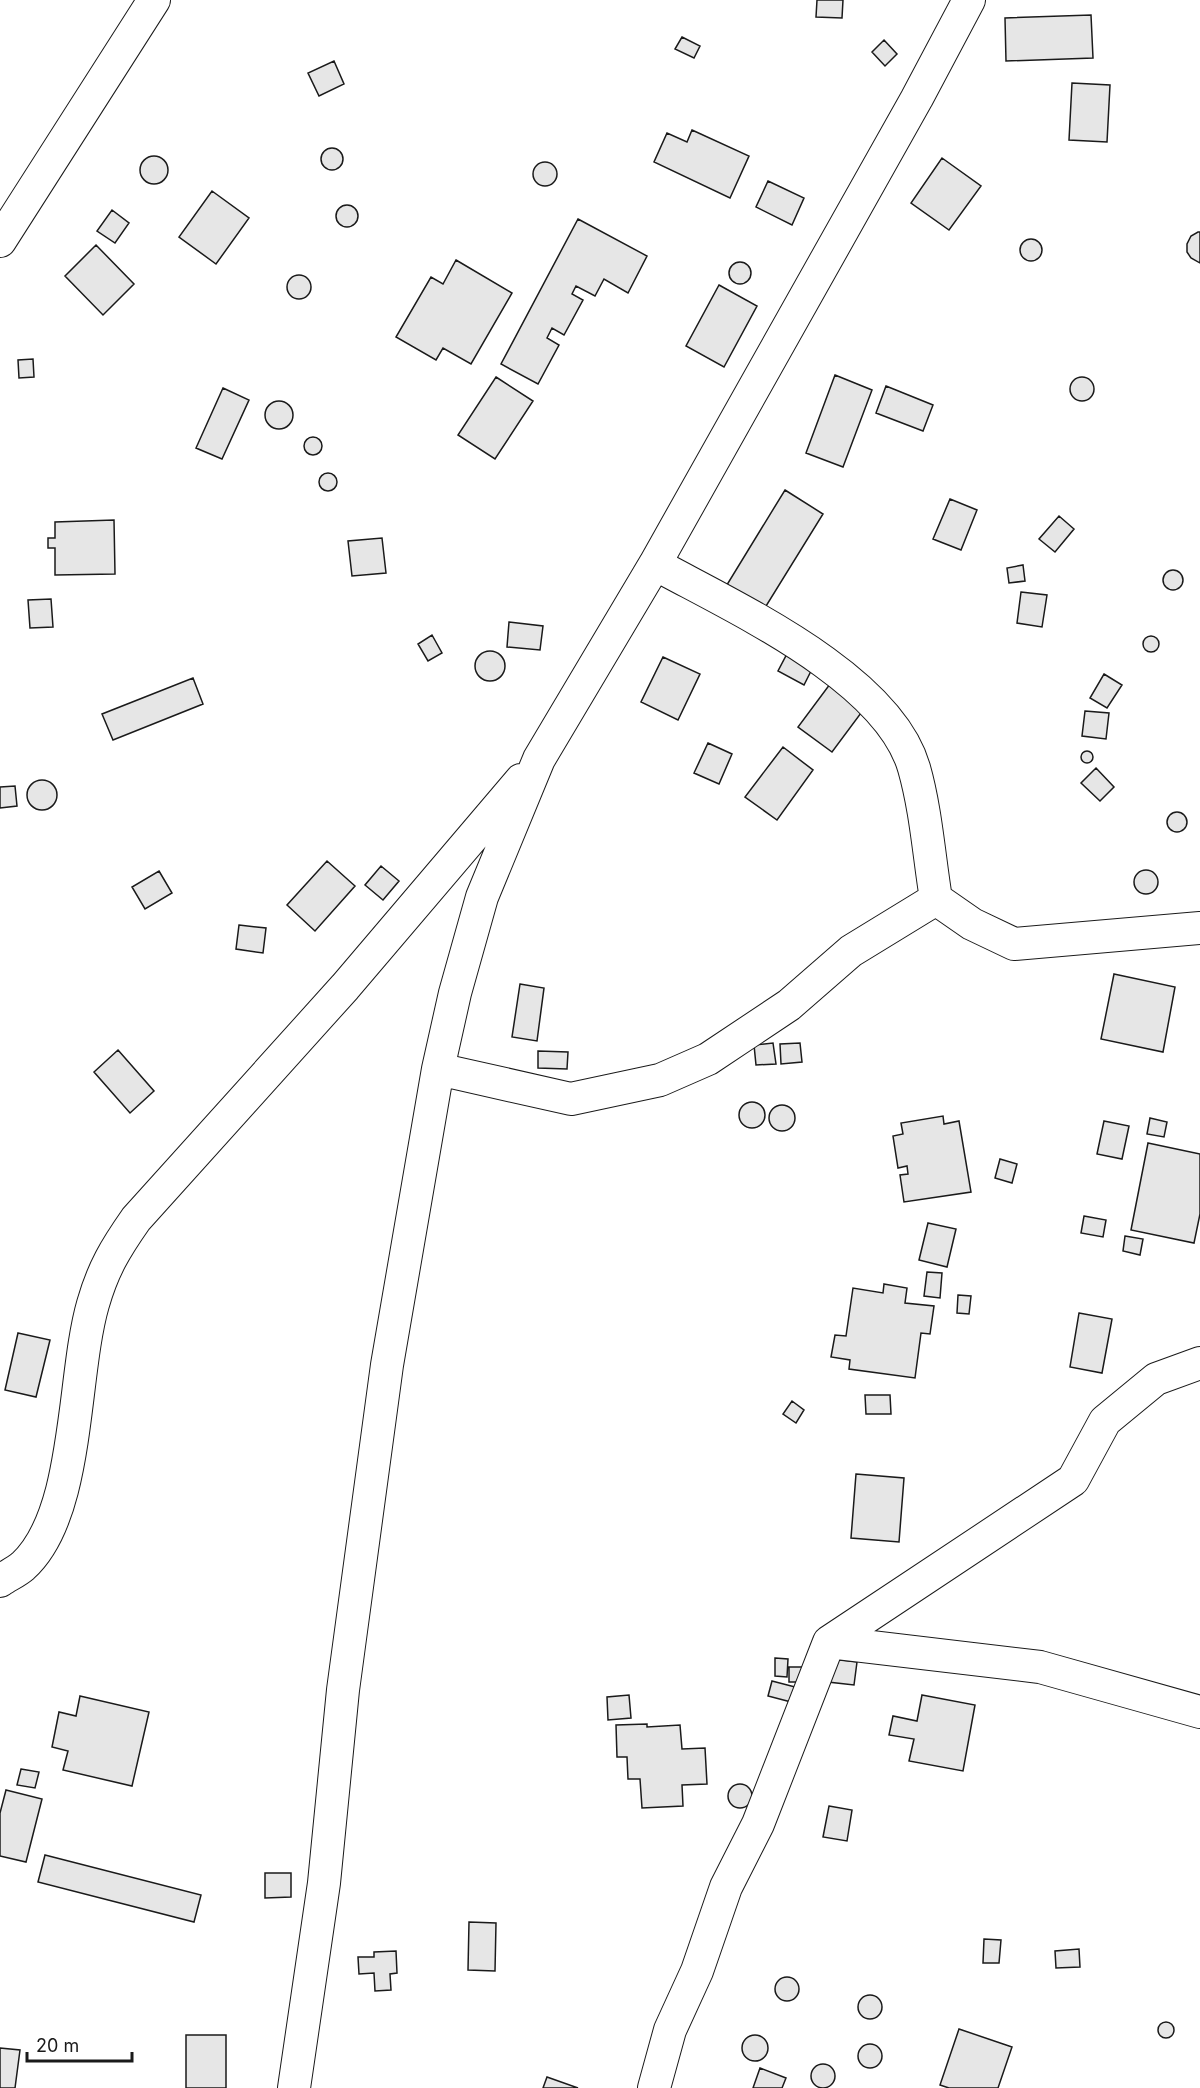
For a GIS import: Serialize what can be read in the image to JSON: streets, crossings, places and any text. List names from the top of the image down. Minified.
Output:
{"scale_bar":"20 m"}
